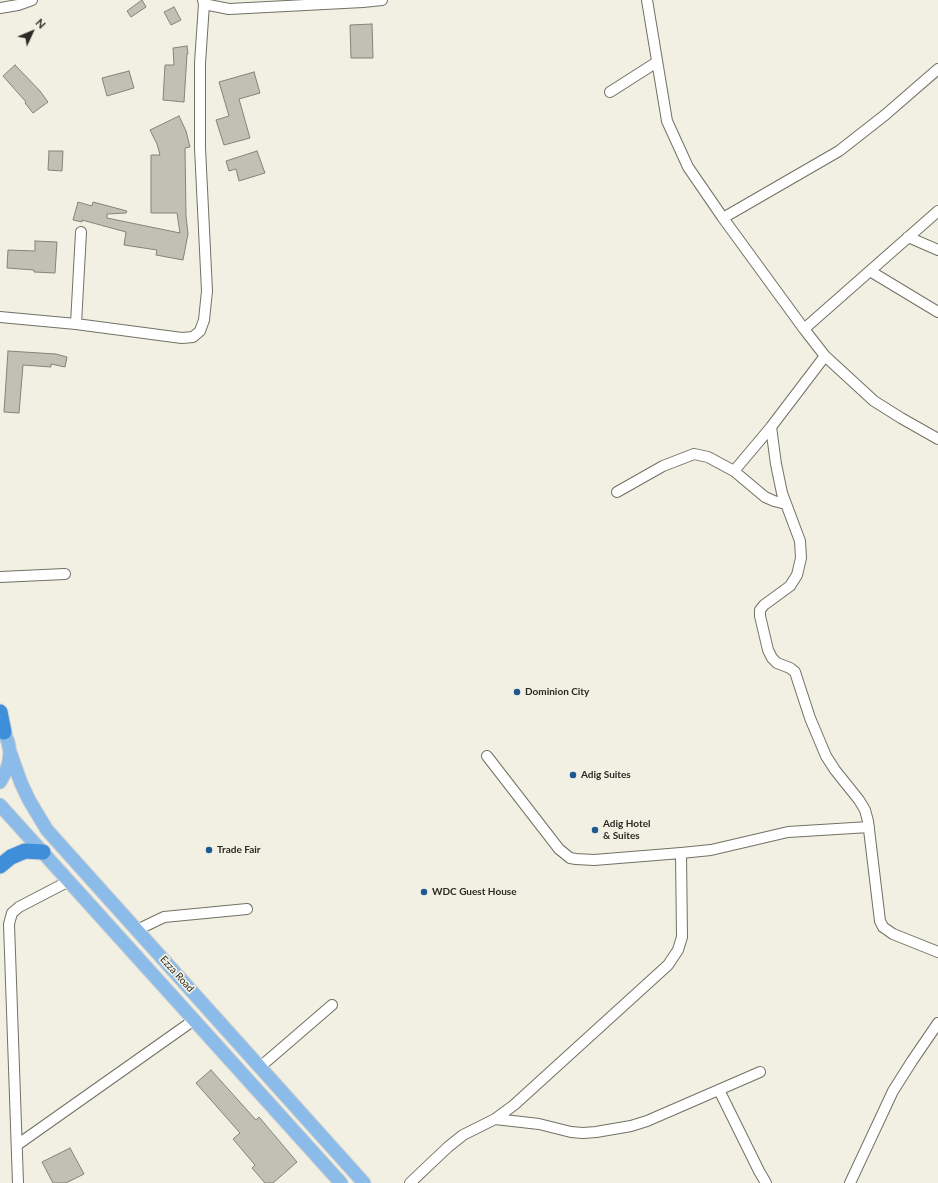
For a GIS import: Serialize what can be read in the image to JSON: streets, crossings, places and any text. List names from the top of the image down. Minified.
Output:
{"streets":{"main road":["Ezza Road"]},"places":["Dominion City","Adig Suites","Adig Hotel & Suites","Trade Fair","WDC Guest House"],"north":"top right"}
